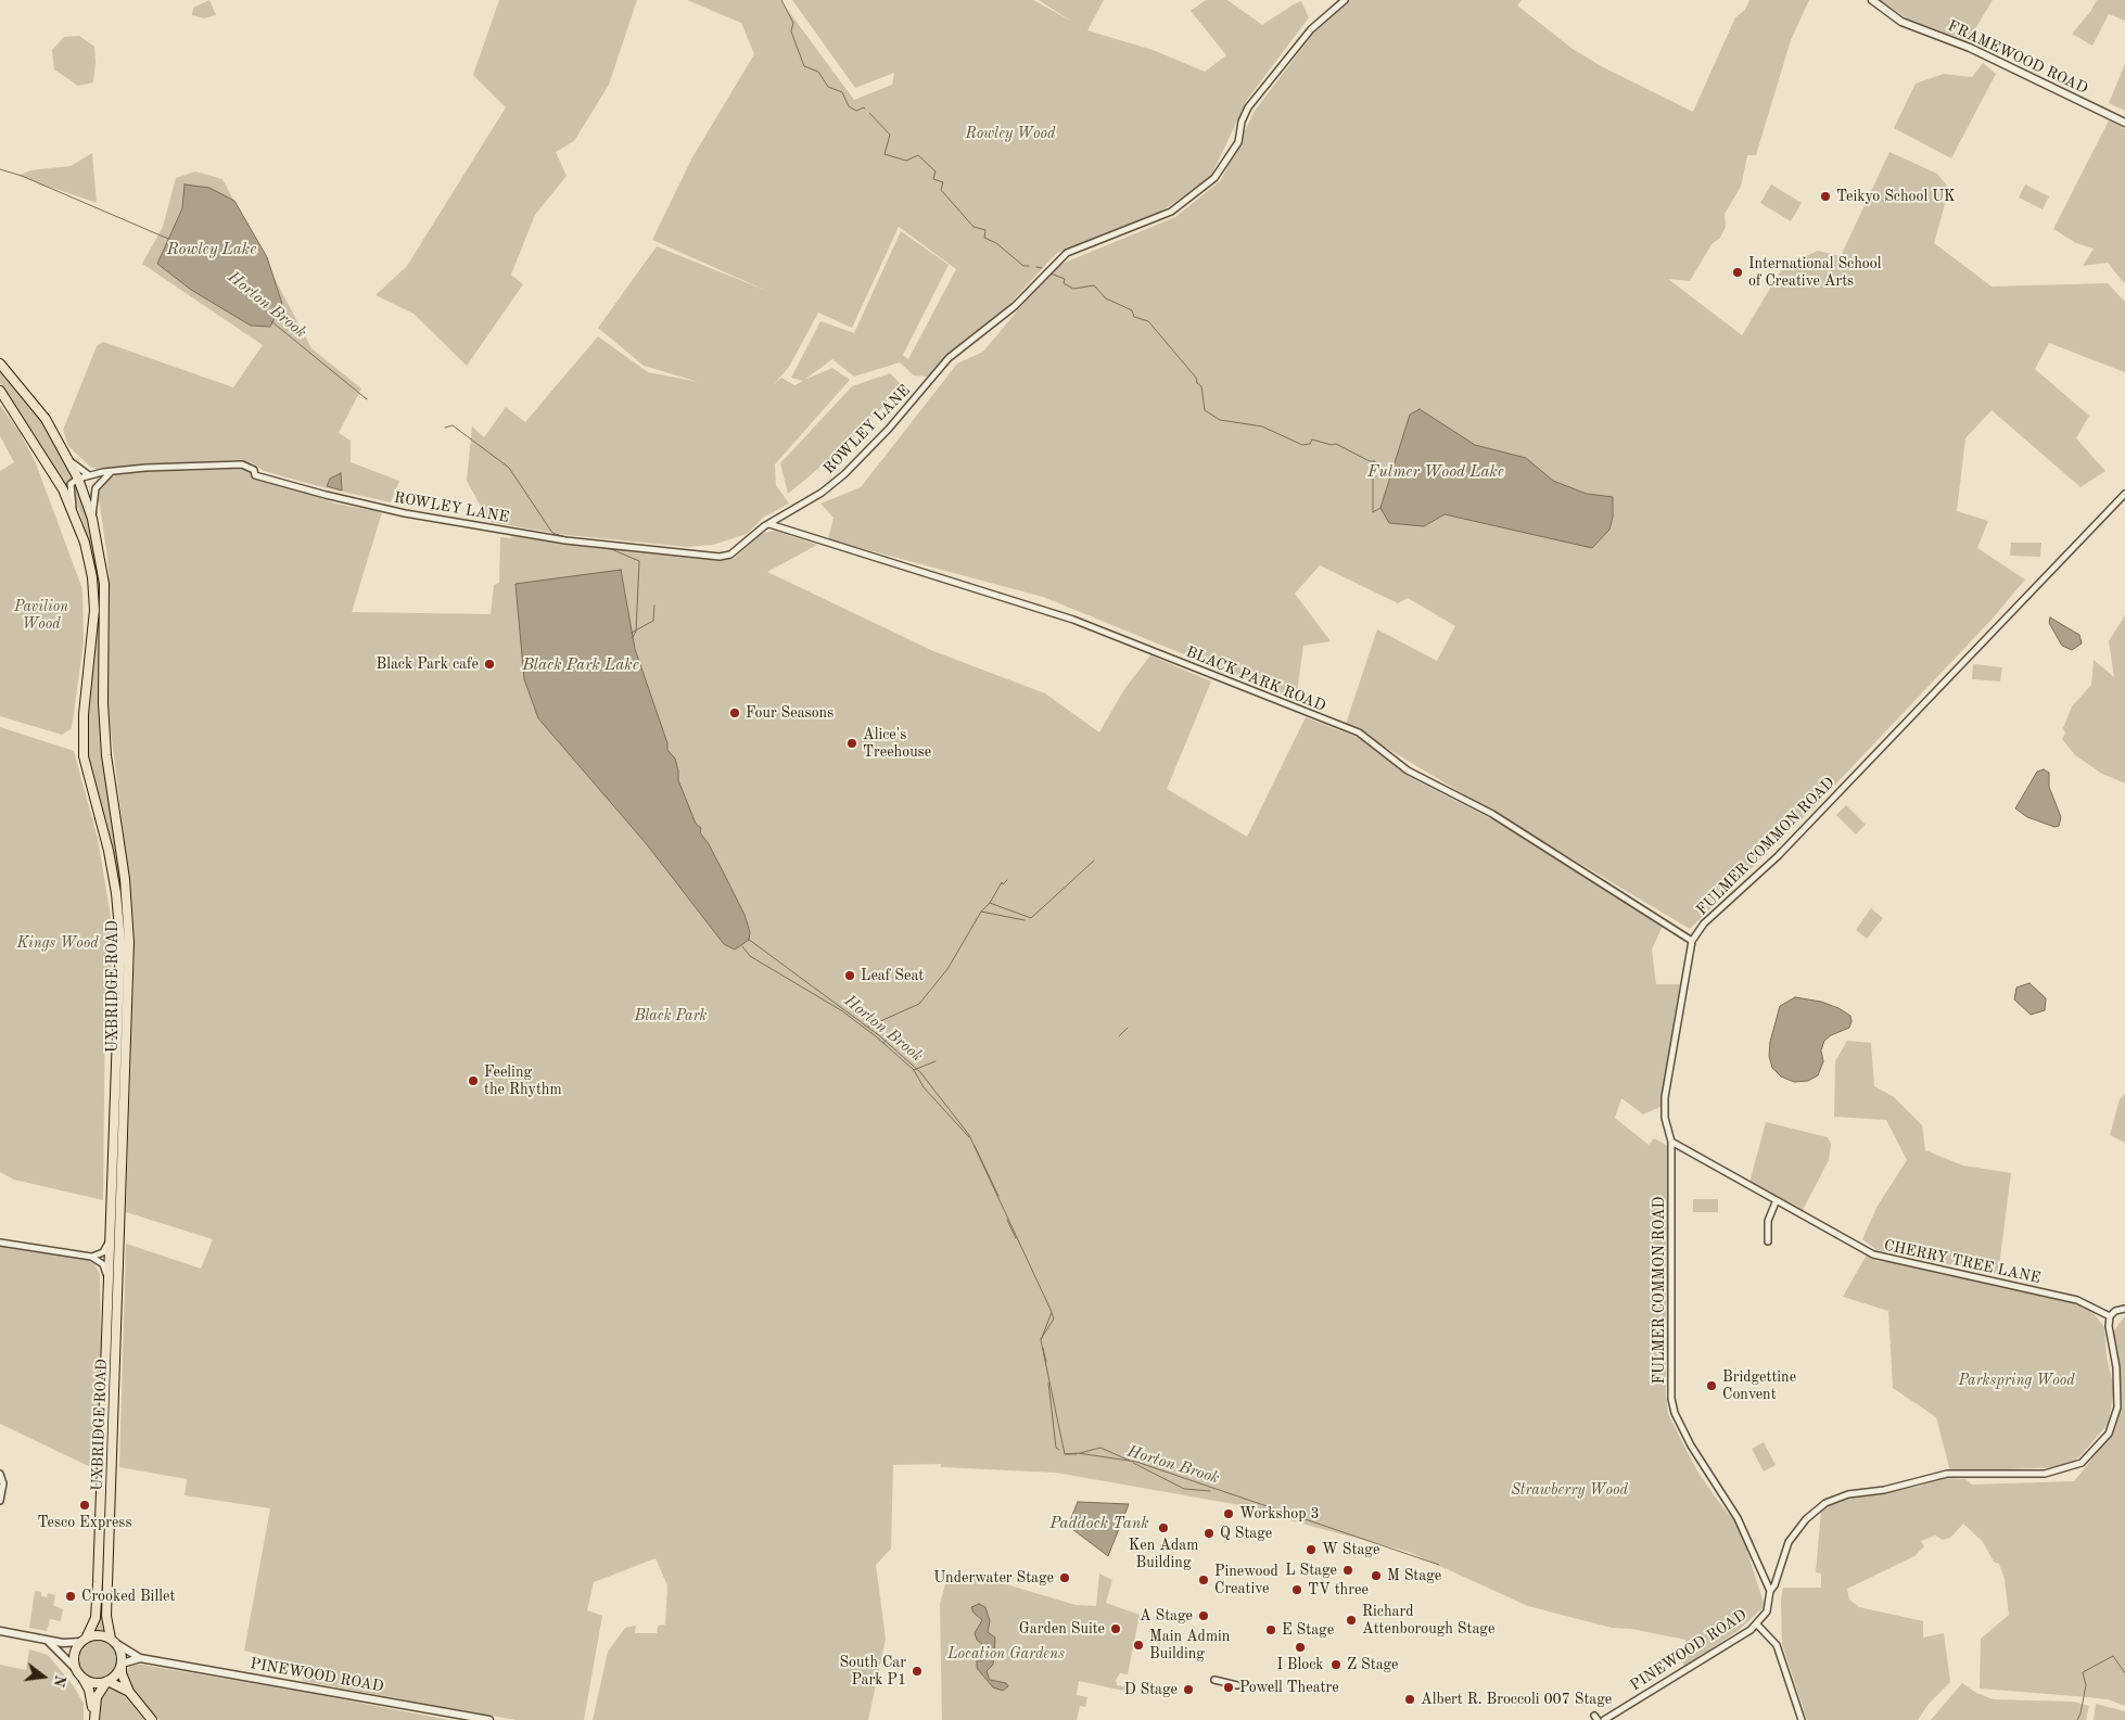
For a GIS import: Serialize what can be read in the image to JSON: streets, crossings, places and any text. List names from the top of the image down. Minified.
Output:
{"streets":{"main road":["UXBRIDGE ROAD"],"street":["FRAMEWOOD ROAD","ROWLEY LANE","BLACK PARK ROAD","FULMER COMMON ROAD","CHERRY TREE LANE","PINEWOOD ROAD"]},"crossings":[["ROWLEY LANE","BLACK PARK ROAD"],["ROWLEY LANE","UXBRIDGE ROAD"],["BLACK PARK ROAD","FULMER COMMON ROAD"],["FULMER COMMON ROAD","CHERRY TREE LANE"],["FULMER COMMON ROAD","PINEWOOD ROAD"],["UXBRIDGE ROAD","PINEWOOD ROAD"],["CHERRY TREE LANE","PINEWOOD ROAD"]],"water":["Rowley Lake","Horton Brook","Fulmer Wood Lake","Black Park Lake","Paddock Tank"],"parks":["Rowley Wood","Pavilion Wood","Kings Wood","Black Park","Parkspring Wood","Strawberry Wood","Location Gardens"],"places":["Teikyo School UK","International School of Creative Arts","Black Park cafe","Four Seasons","Alice's Treehouse","Leaf Seat","Feeling the Rhythm","Bridgettine Convent","Tesco Express","Workshop 3","Ken Adam Building","Q Stage","W Stage","L Stage","M Stage","Underwater Stage","Pinewood Creative","TV three","Crooked Billet","A Stage","Richard Attenborough Stage","Garden Suite","E Stage","Main Admin Building","I Block","Z Stage","South Car Park P1","Powell Theatre","D Stage","Albert R. Broccoli 007 Stage"],"north":"right"}
